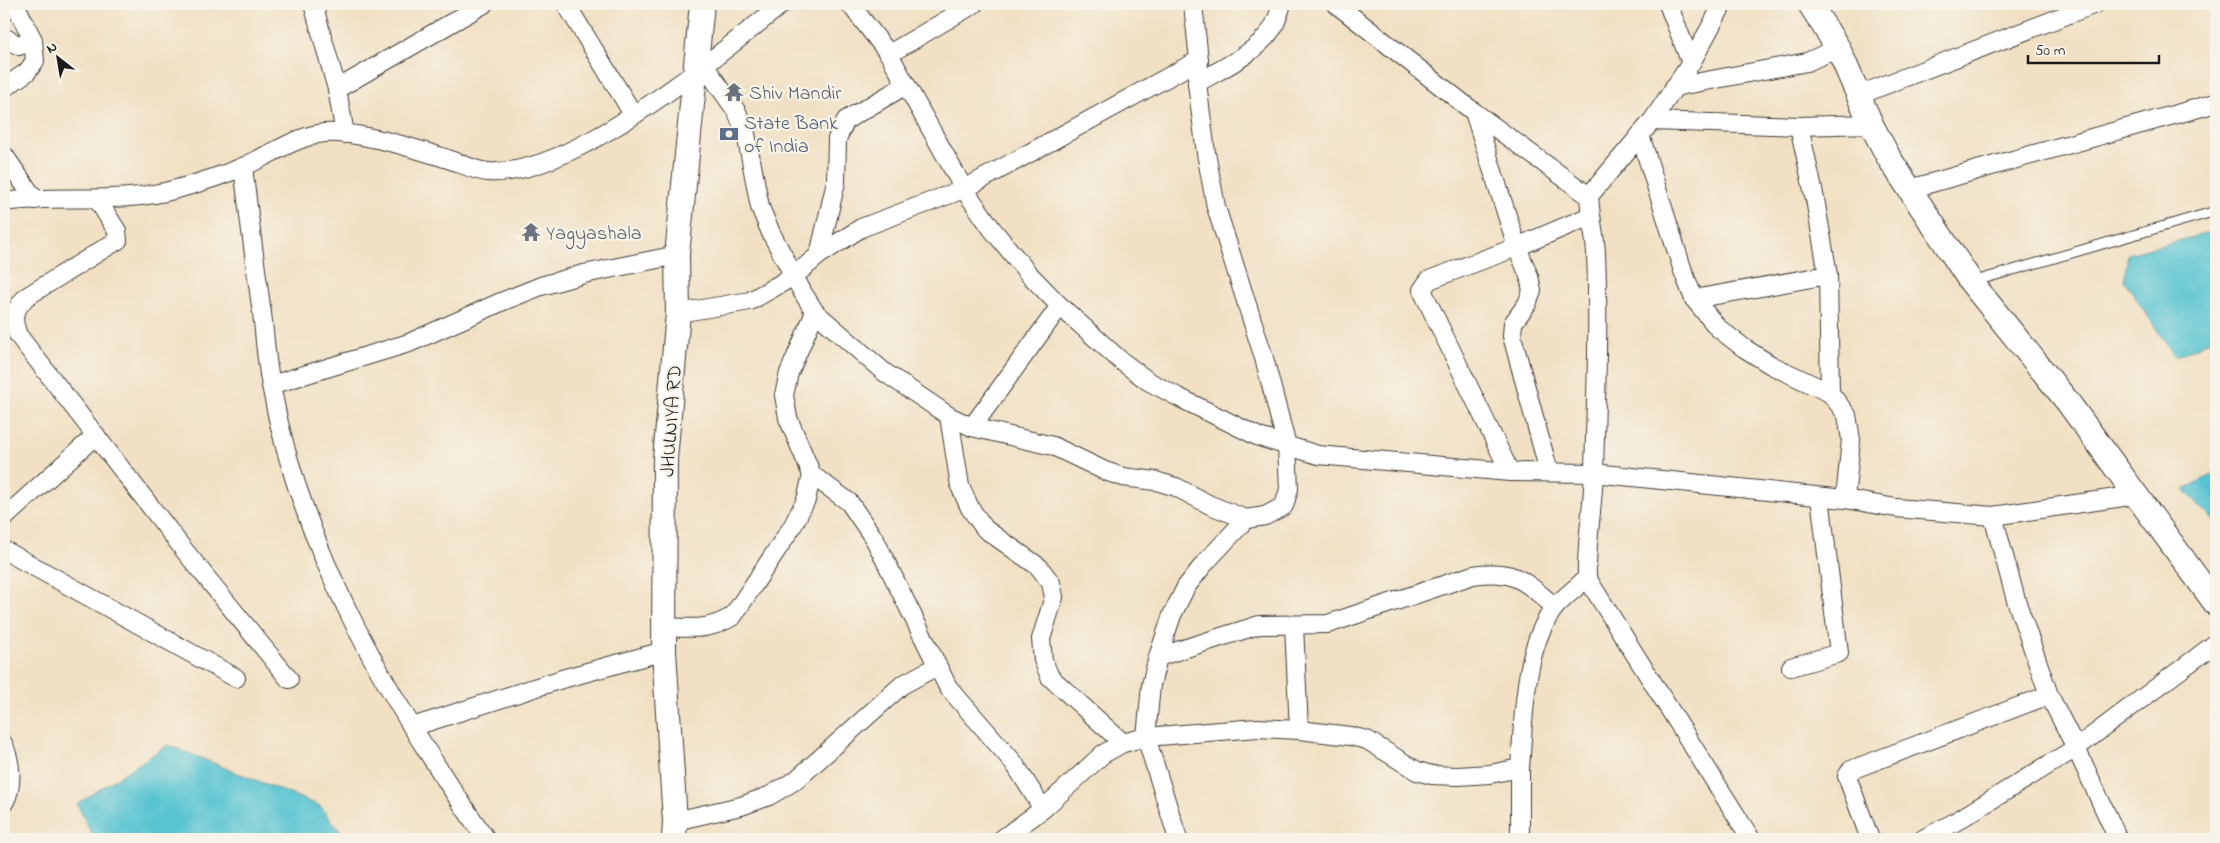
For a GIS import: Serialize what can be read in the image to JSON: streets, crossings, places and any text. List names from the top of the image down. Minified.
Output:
{"streets":{"street":["JHULNIYA RD"]},"places":{"temple":["Shiv Mandir","Yagyashala"],"bank":["State Bank of India"]},"scale_bar":"50 m","north":"top left"}
